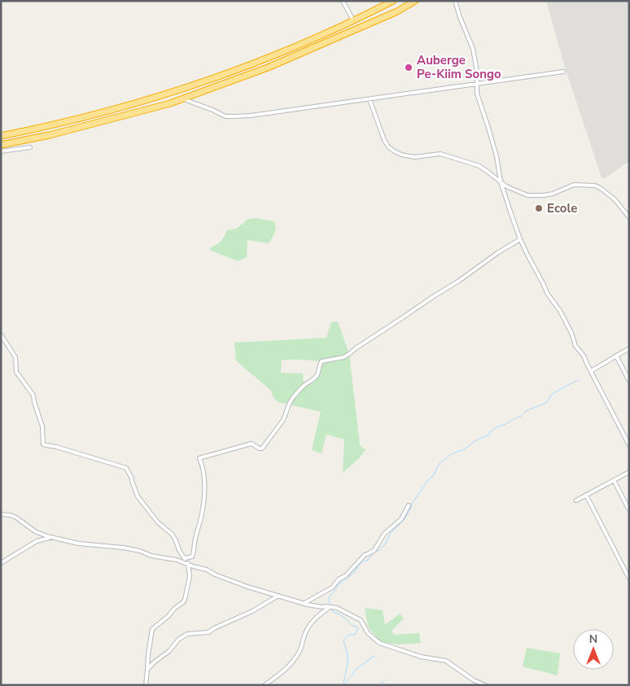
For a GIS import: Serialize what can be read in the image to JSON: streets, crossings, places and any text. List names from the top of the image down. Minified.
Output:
{"places":["Auberge Pe-Kiim Songo","Ecole"],"north":"top"}
